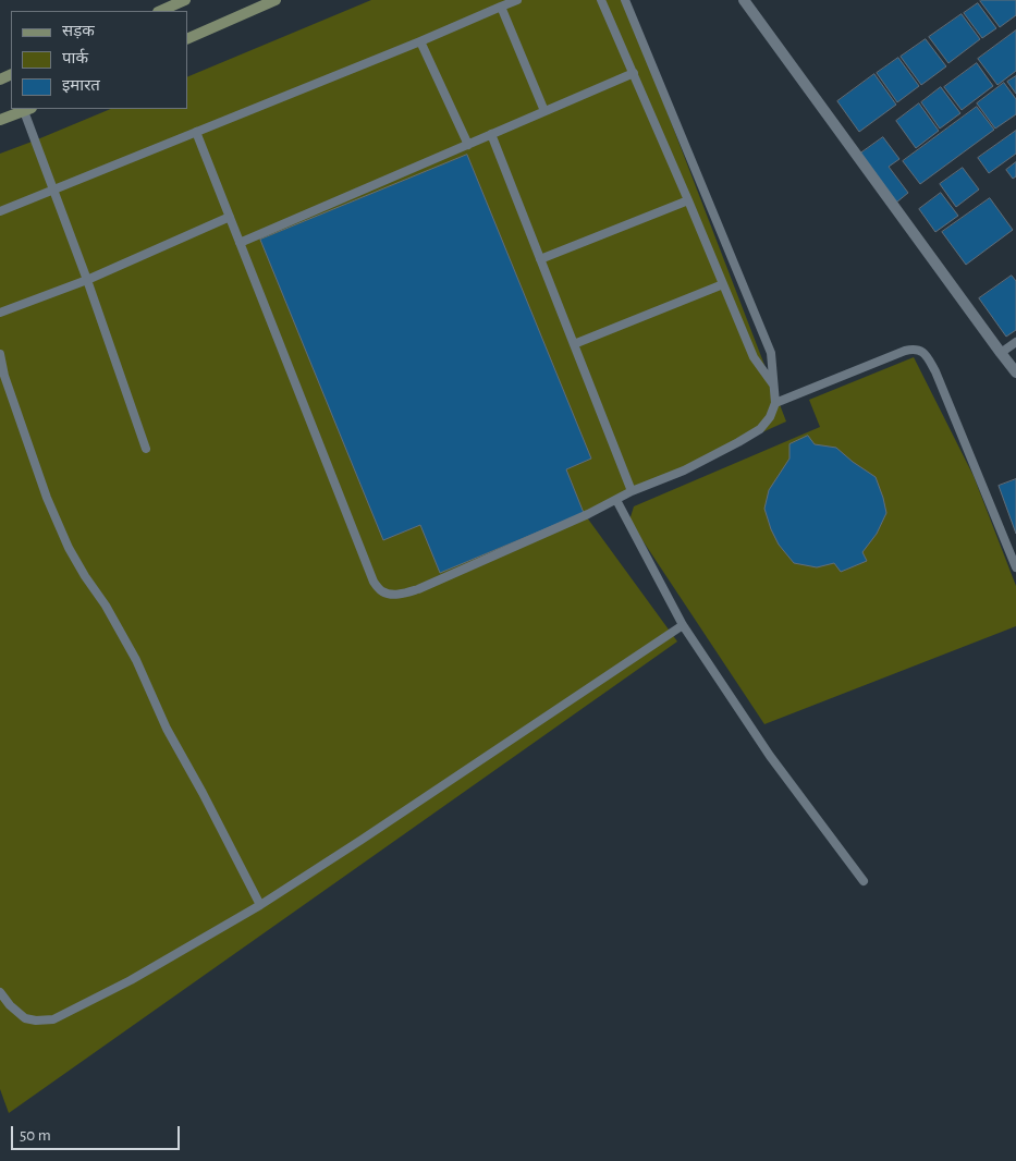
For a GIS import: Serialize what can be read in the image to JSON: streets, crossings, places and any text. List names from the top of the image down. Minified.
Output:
{"legend":["सड़क","पार्क","इमारत"],"scale_bar":"50 m"}
